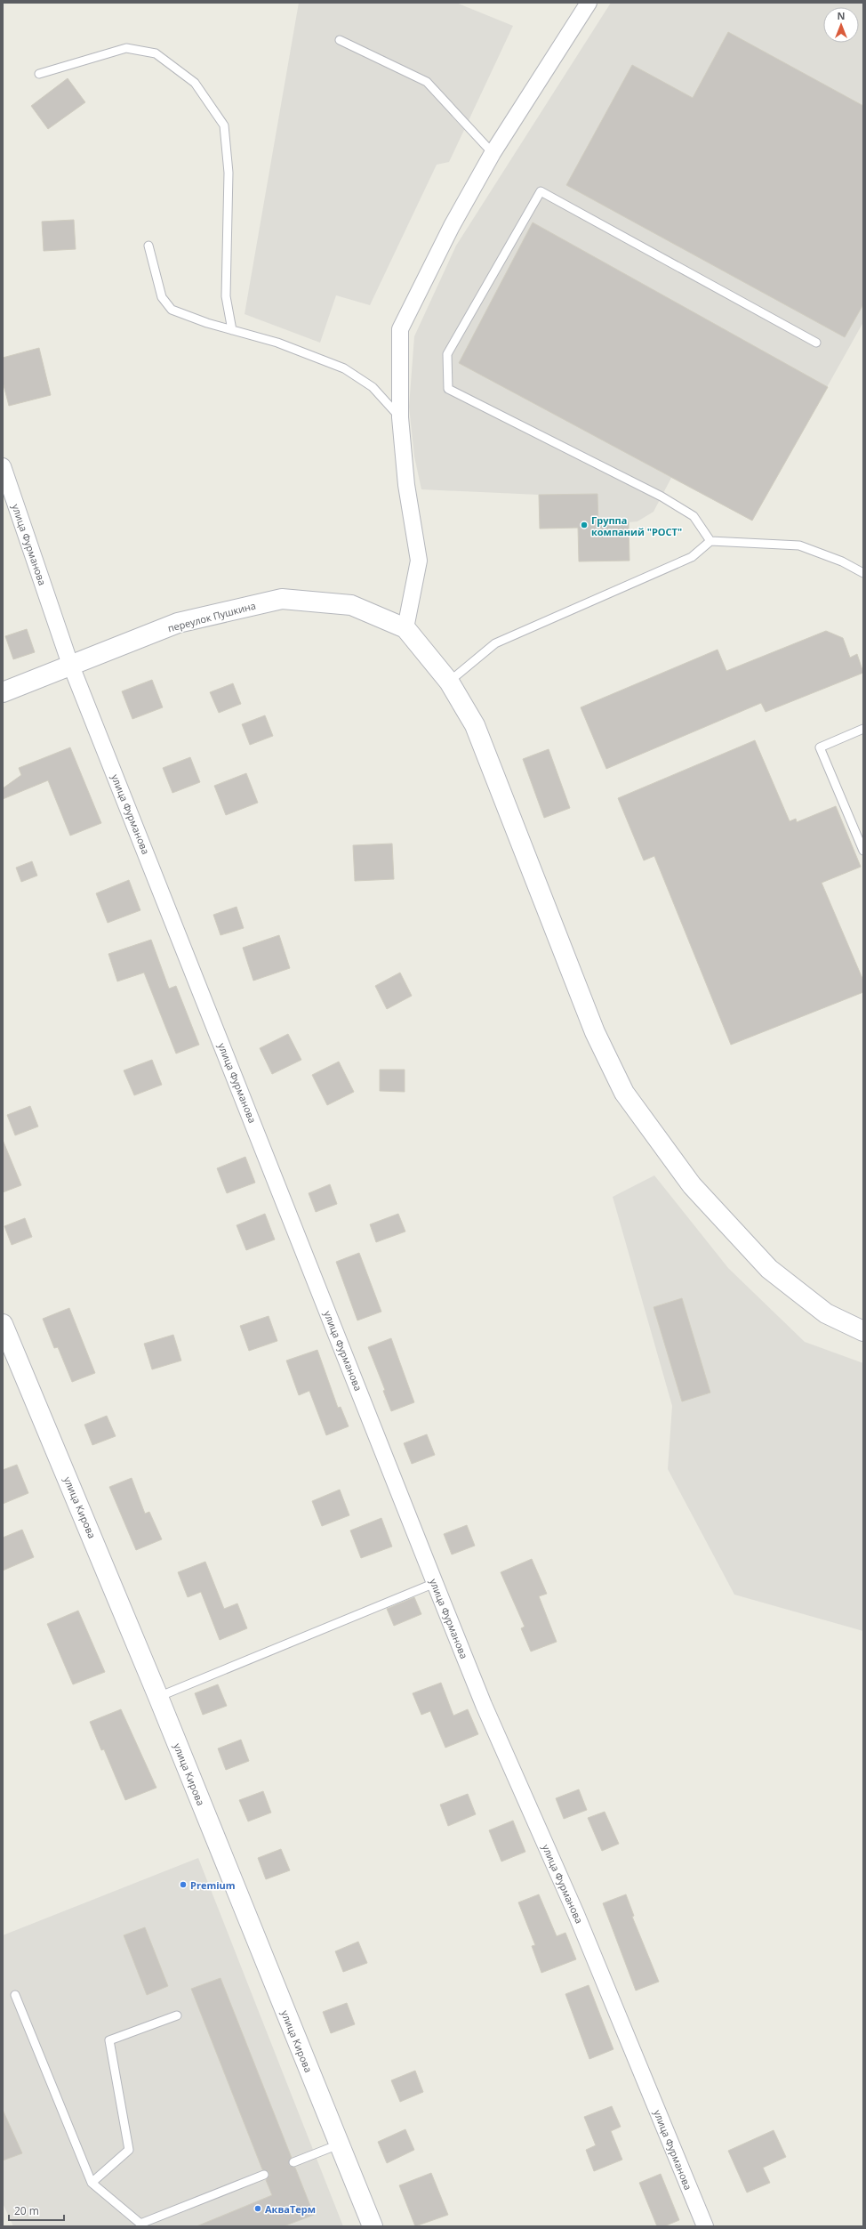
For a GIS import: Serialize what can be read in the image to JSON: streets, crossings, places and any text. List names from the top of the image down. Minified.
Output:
{"streets":{"street":["улица Фурманова","переулок Пушкина","улица Кирова"]},"crossings":[["улица Фурманова","переулок Пушкина"]],"places":["Группа компаний \"РОСТ\"","Premium","АкваТерм"],"scale_bar":"20 m","north":"top"}
